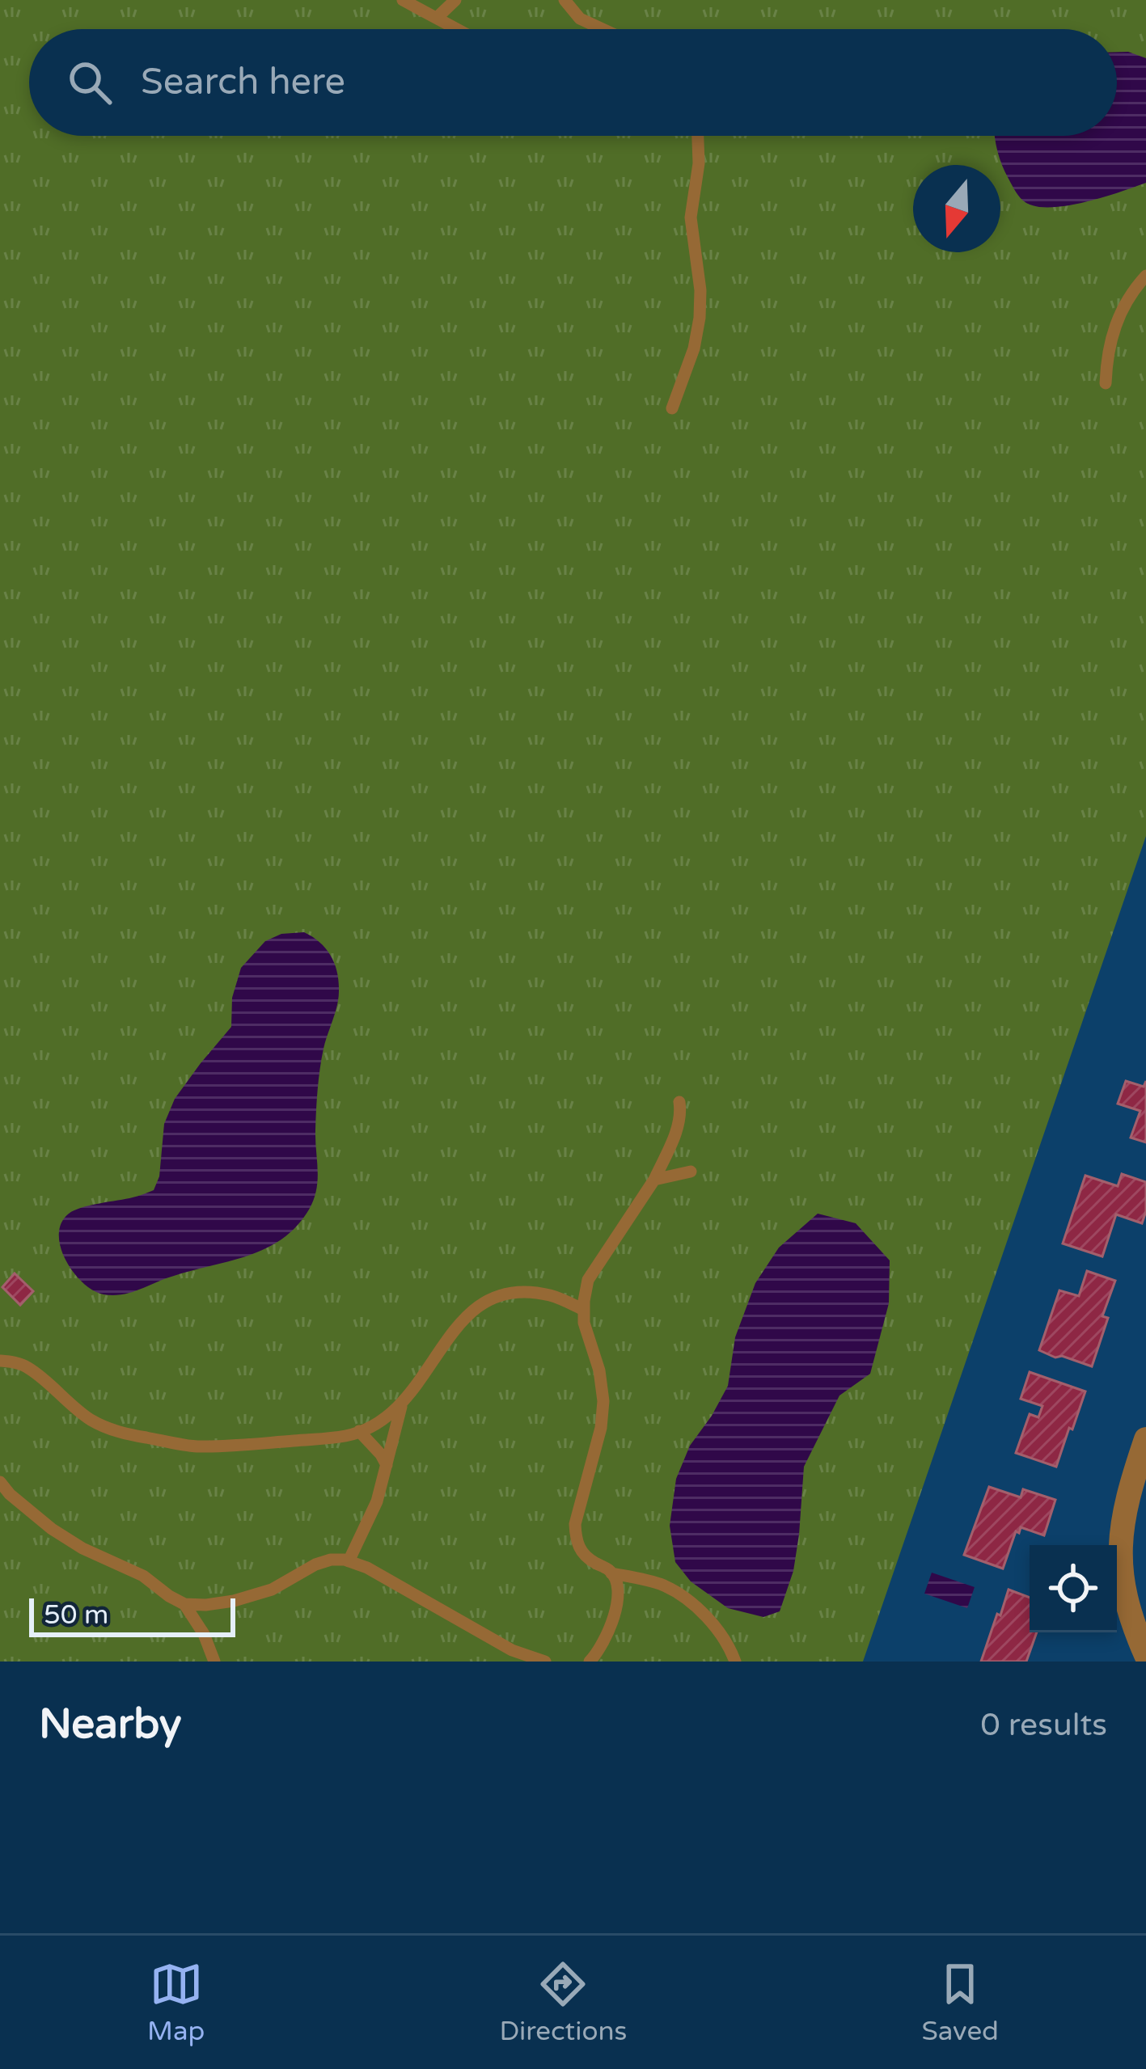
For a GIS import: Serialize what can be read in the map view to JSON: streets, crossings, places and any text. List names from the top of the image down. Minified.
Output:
{"scale_bar":"50 m","north":"bottom","page":{"search":"Search here","scale":"50 m","heading":["Nearby","0 results"],"nav":["Map","Directions","Saved"]}}
